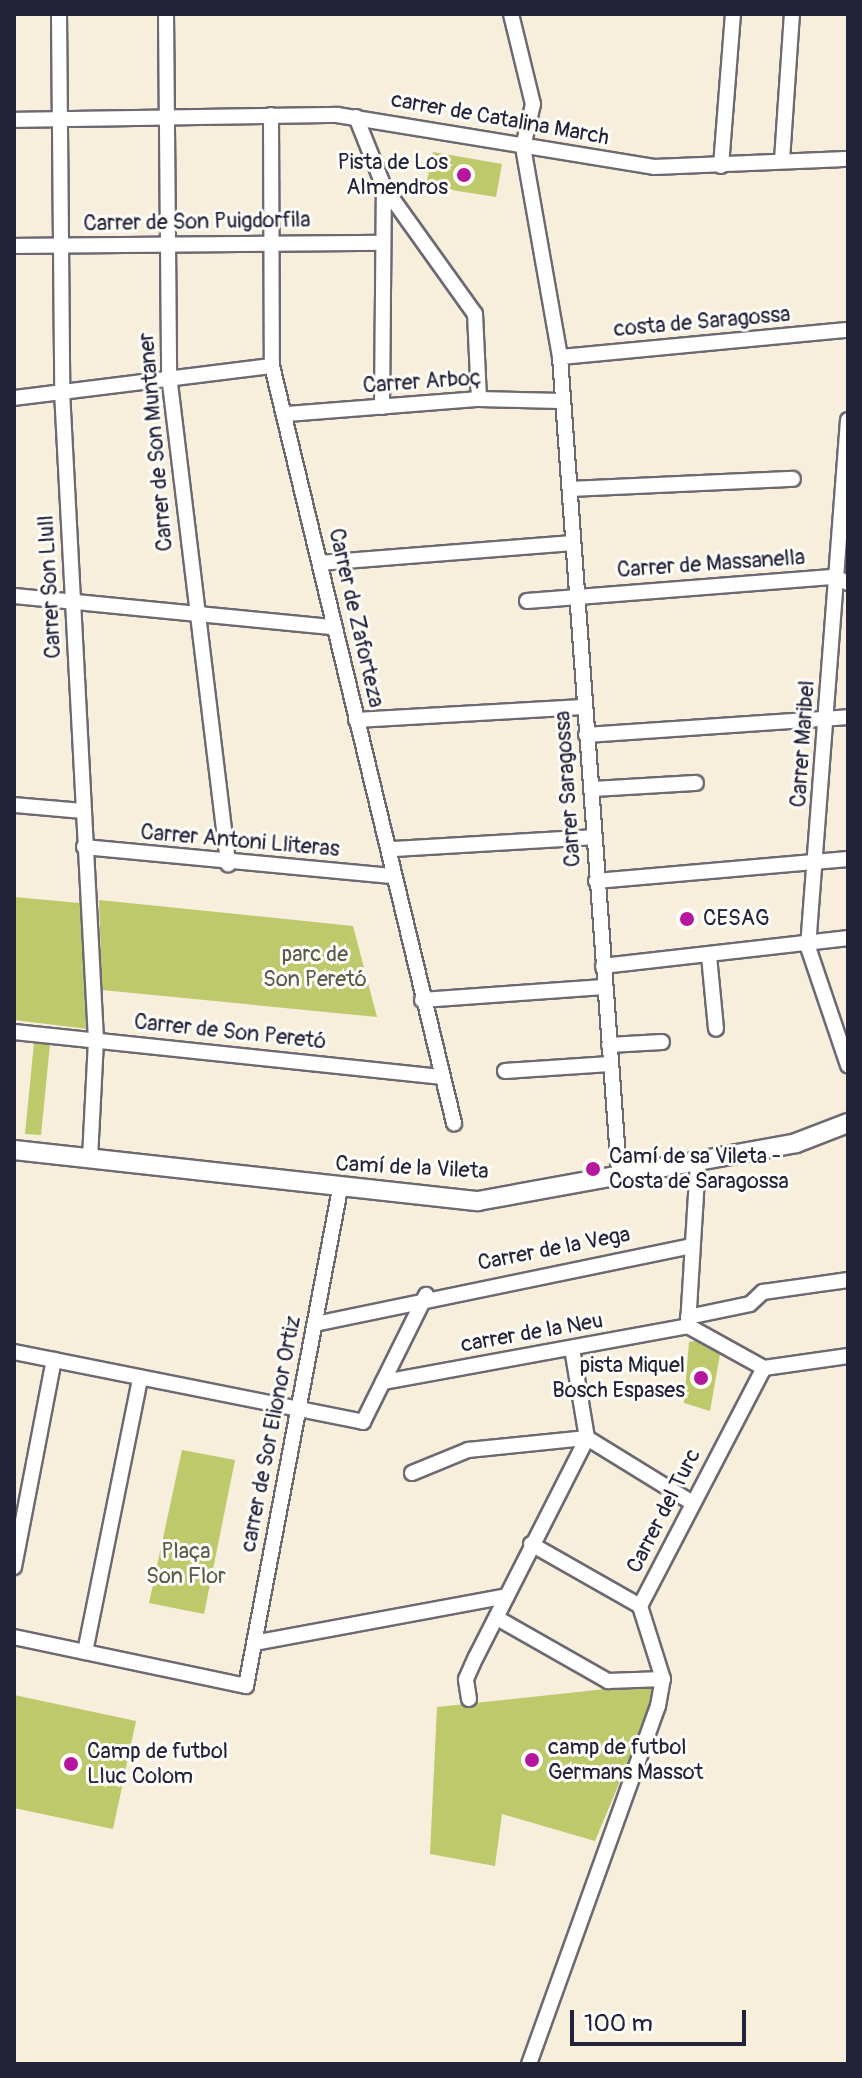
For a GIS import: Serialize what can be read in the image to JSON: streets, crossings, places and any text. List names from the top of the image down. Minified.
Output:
{"streets":{"street":["carrer de Catalina March","Carrer de Son Puigdorfila","costa de Saragossa","Carrer Arboç","Carrer de Son Muntaner","Carrer de Massanella","Carrer Son Llull","Carrer de Zaforteza","Carrer Maribel","Carrer Saragossa","Carrer Antoni Lliteras","Carrer de Son Peretó","Camí de la Vileta","Carrer de la Vega","carrer de la Neu","carrer de Sor Elionor Ortiz","Carrer del Turc"]},"crossings":[["carrer de Catalina March","Carrer de Son Muntaner"],["carrer de Catalina March","Carrer Son Llull"],["carrer de Catalina March","Carrer de Zaforteza"],["Carrer de Son Puigdorfila","Carrer de Son Muntaner"],["Carrer de Son Puigdorfila","Carrer Son Llull"],["Carrer de Son Puigdorfila","Carrer de Zaforteza"],["Carrer Arboç","Carrer de Zaforteza"],["Carrer Arboç","Carrer Saragossa"],["Carrer de Son Muntaner","Carrer Antoni Lliteras"],["Carrer de Massanella","Carrer Maribel"],["Carrer de Massanella","Carrer Saragossa"],["Carrer Son Llull","Carrer Antoni Lliteras"],["Carrer Son Llull","Carrer de Son Peretó"],["Carrer Son Llull","Camí de la Vileta"],["Carrer de Zaforteza","Carrer Antoni Lliteras"],["Carrer de Zaforteza","Carrer de Son Peretó"],["Carrer Saragossa","Camí de la Vileta"],["Camí de la Vileta","carrer de Sor Elionor Ortiz"],["Carrer de la Vega","carrer de Sor Elionor Ortiz"]],"parks":["parc de Son Peretó","Plaça Son Flor"],"places":["Pista de Los Almendros","CESAG","Camí de sa Vileta - Costa de Saragossa","pista Miquel Bosch Espases","camp de futbol Germans Massot","Camp de futbol Lluc Colom"],"scale_bar":"100 m"}
